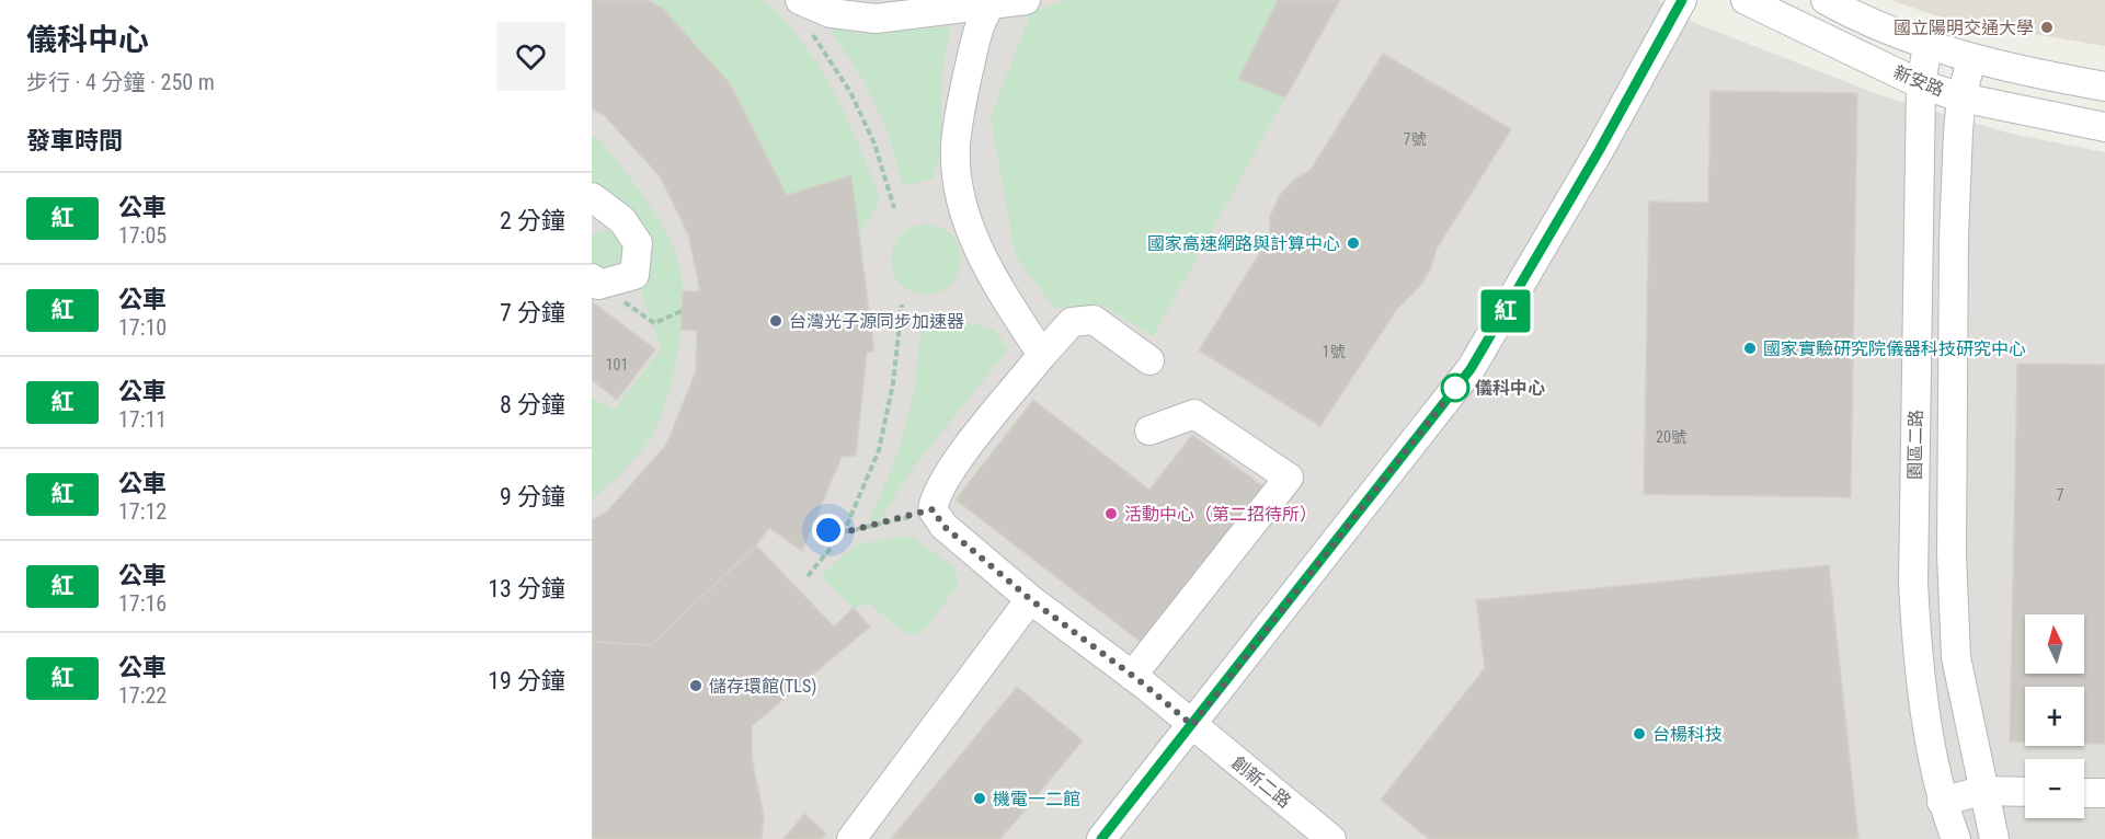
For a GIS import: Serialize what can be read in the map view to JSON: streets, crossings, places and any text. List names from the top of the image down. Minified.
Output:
{"streets":{"street":["新安路","園區二路","創新二路"]},"crossings":[["新安路","園區二路"]],"places":["國立陽明交通大學","國家高速網路與計算中心","台灣光子源同步加速器","國家實驗研究院儀器科技研究中心","儀科中心","活動中心（第二招待所）","儲存環館(TLS)","台楊科技","機電一二館"],"lines":["bus line 紅"],"house_numbers":["7號","1號","101","20號","7"],"north":"top","page":{"heading":[["儀科中心","步行 · 4 分鐘 · 250 m"],"發車時間"],"on_map":"紅","list":[{"mark":"紅","name":"公車","note":"17:05","value":"2 分鐘"},{"mark":"紅","name":"公車","note":"17:10","value":"7 分鐘"},{"mark":"紅","name":"公車","note":"17:11","value":"8 分鐘"},{"mark":"紅","name":"公車","note":"17:12","value":"9 分鐘"},{"mark":"紅","name":"公車","note":"17:16","value":"13 分鐘"},{"mark":"紅","name":"公車","note":"17:22","value":"19 分鐘"}],"map_buttons":["+","−"]}}
